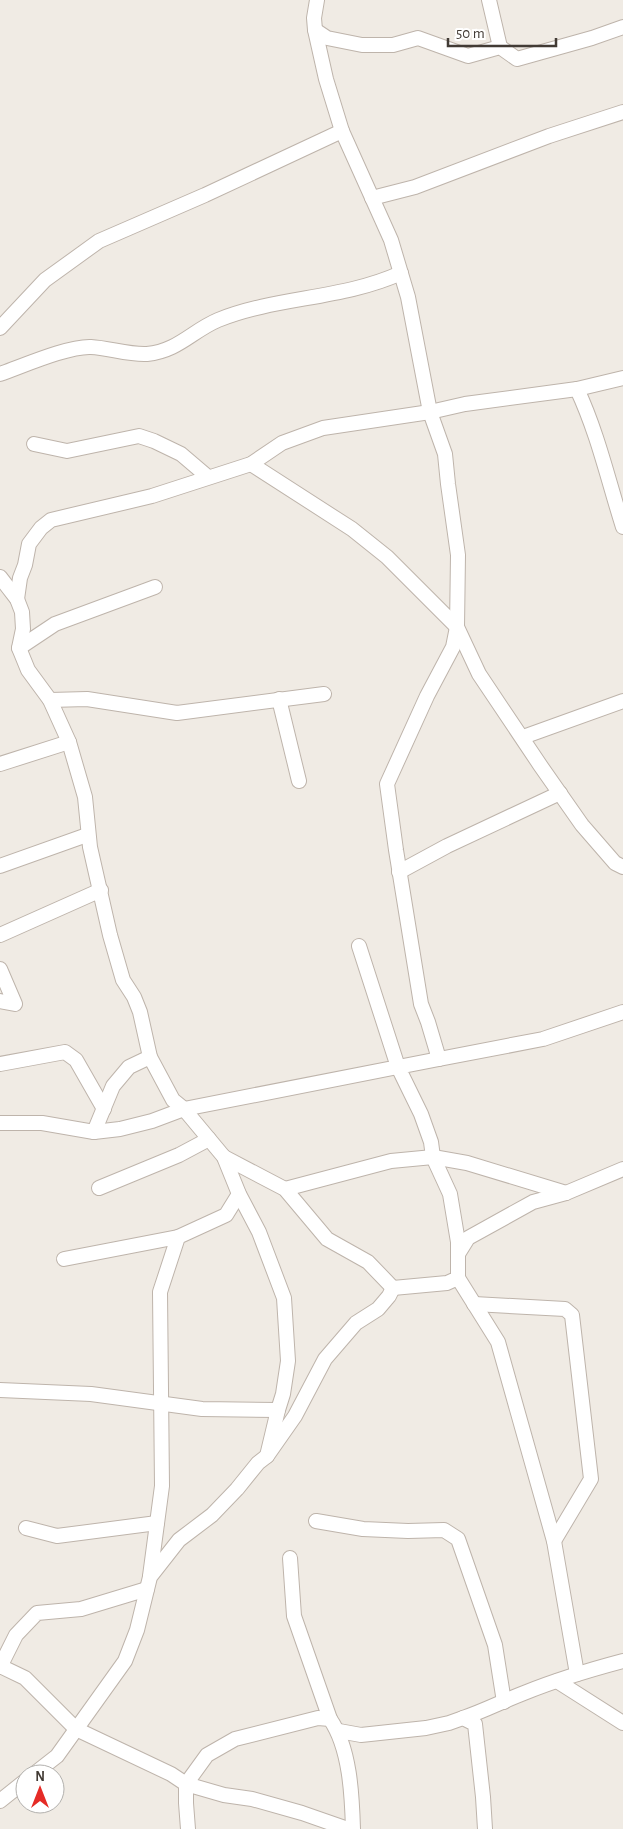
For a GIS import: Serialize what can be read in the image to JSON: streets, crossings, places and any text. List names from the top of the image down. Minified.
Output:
{"scale_bar":"50 m","north":"top"}
